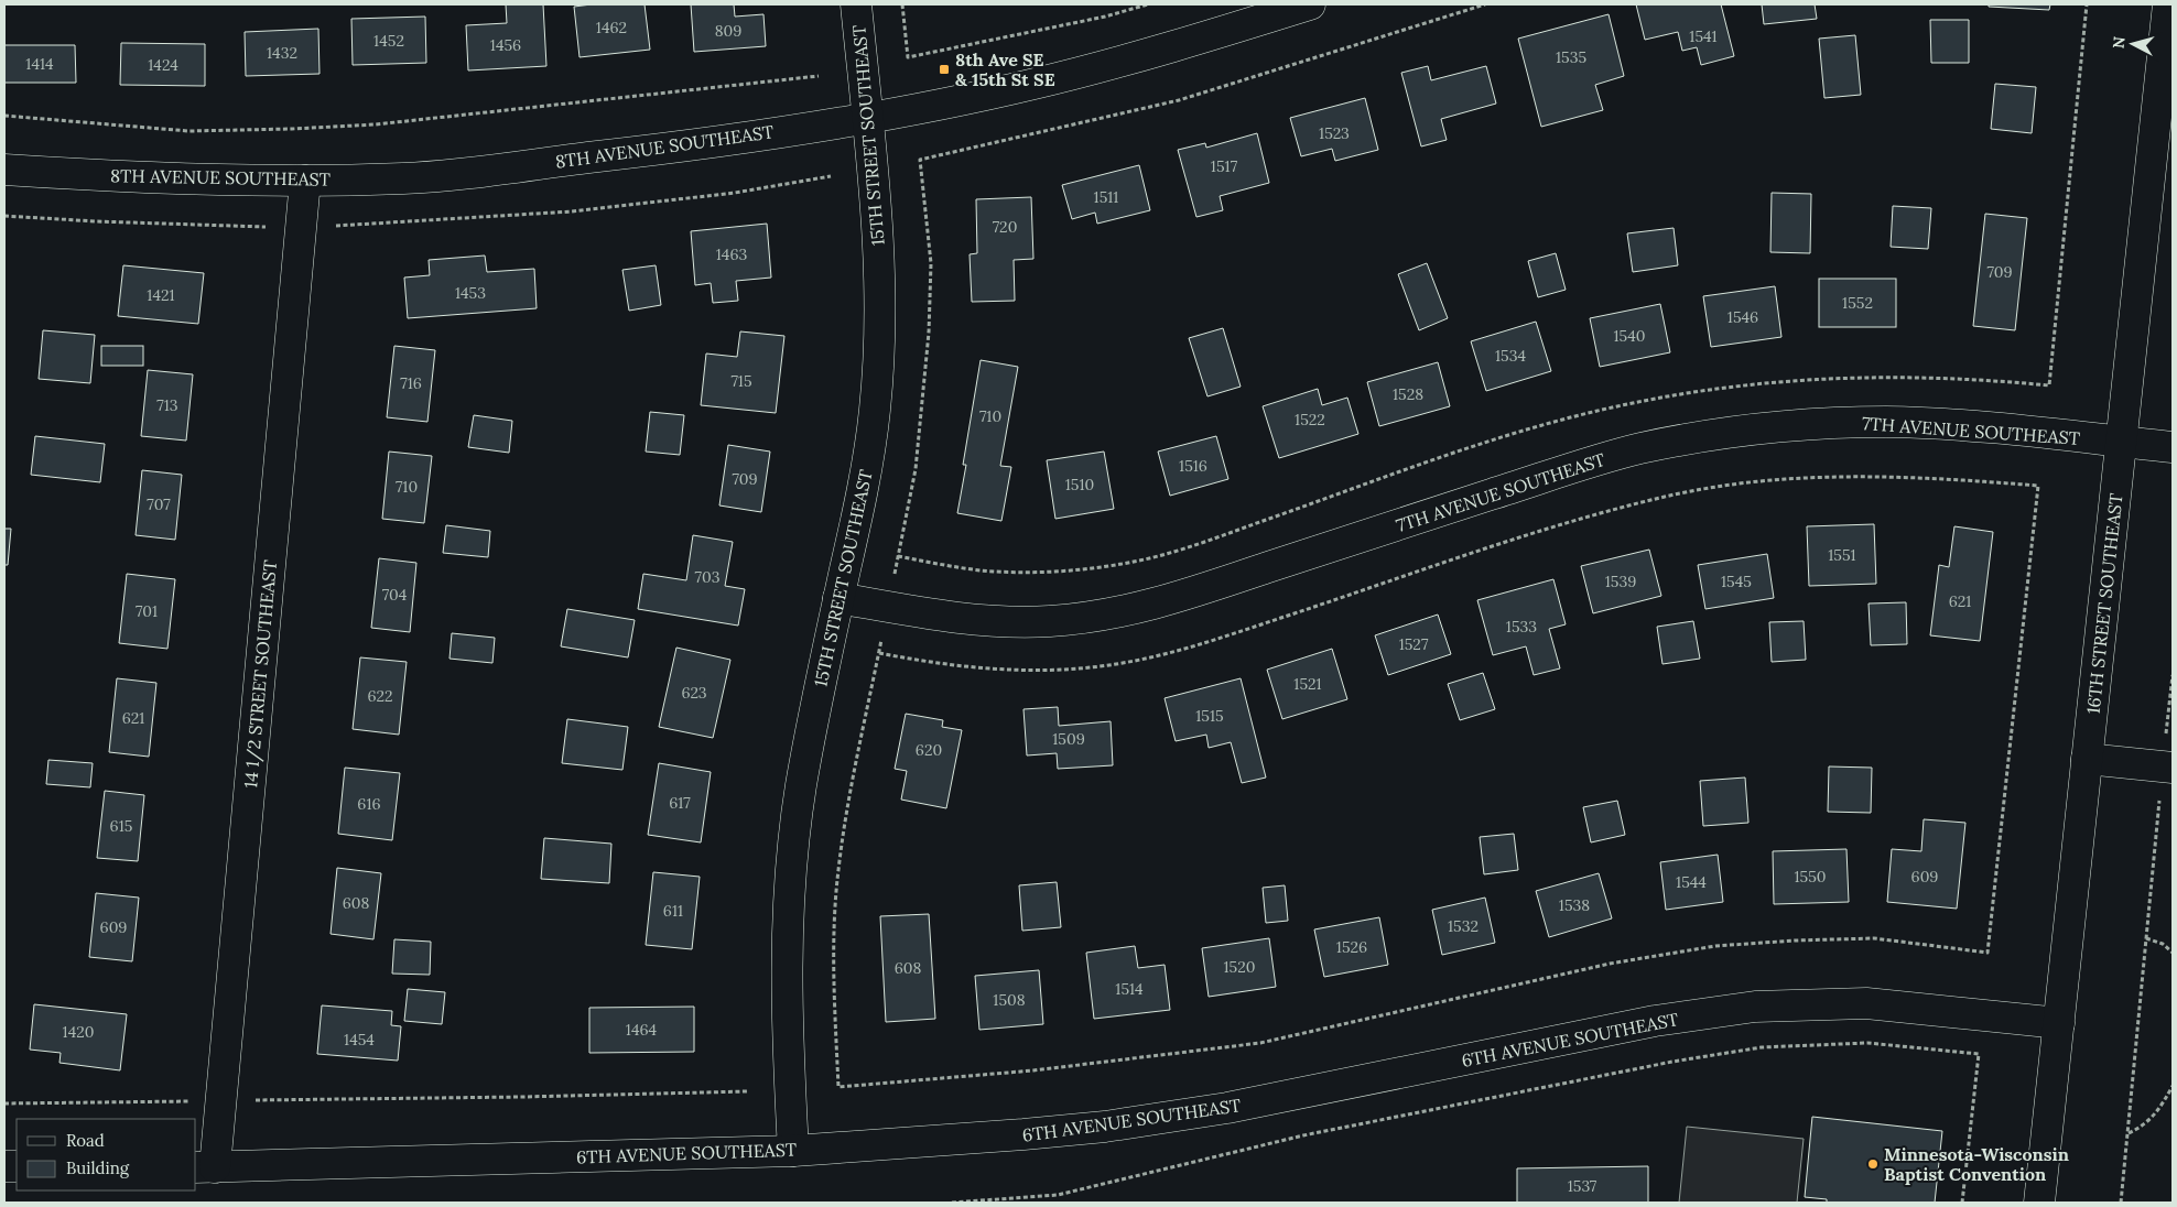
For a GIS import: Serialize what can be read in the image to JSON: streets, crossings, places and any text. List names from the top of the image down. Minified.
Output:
{"streets":{"street":["15TH STREET SOUTHEAST","8TH AVENUE SOUTHEAST","7TH AVENUE SOUTHEAST","16TH STREET SOUTHEAST","14 1/2 STREET SOUTHEAST","6TH AVENUE SOUTHEAST"]},"crossings":[["15TH STREET SOUTHEAST","8TH AVENUE SOUTHEAST"],["15TH STREET SOUTHEAST","7TH AVENUE SOUTHEAST"],["15TH STREET SOUTHEAST","6TH AVENUE SOUTHEAST"],["8TH AVENUE SOUTHEAST","14 1/2 STREET SOUTHEAST"],["7TH AVENUE SOUTHEAST","16TH STREET SOUTHEAST"],["16TH STREET SOUTHEAST","6TH AVENUE SOUTHEAST"],["14 1/2 STREET SOUTHEAST","6TH AVENUE SOUTHEAST"]],"places":{"transit":["8th Ave SE & 15th St SE"],"other":["Minnesota-Wisconsin Baptist Convention"]},"house_numbers":["1462","809","1541","1452","1456","1432","1535","1414","1424","1523","1517","1511","720","1463","709","1453","1421","1552","1546","1540","1534","715","716","1528","713","710","1522","1516","709","1510","710","707","1551","703","1539","1545","704","621","701","1533","1527","1521","623","622","1515","621","1509","620","617","616","615","1550","609","1544","608","1538","611","1532","609","1526","1520","608","1514","1508","1464","1420","1454","1537"],"legend":["Road","Building"],"north":"left"}
